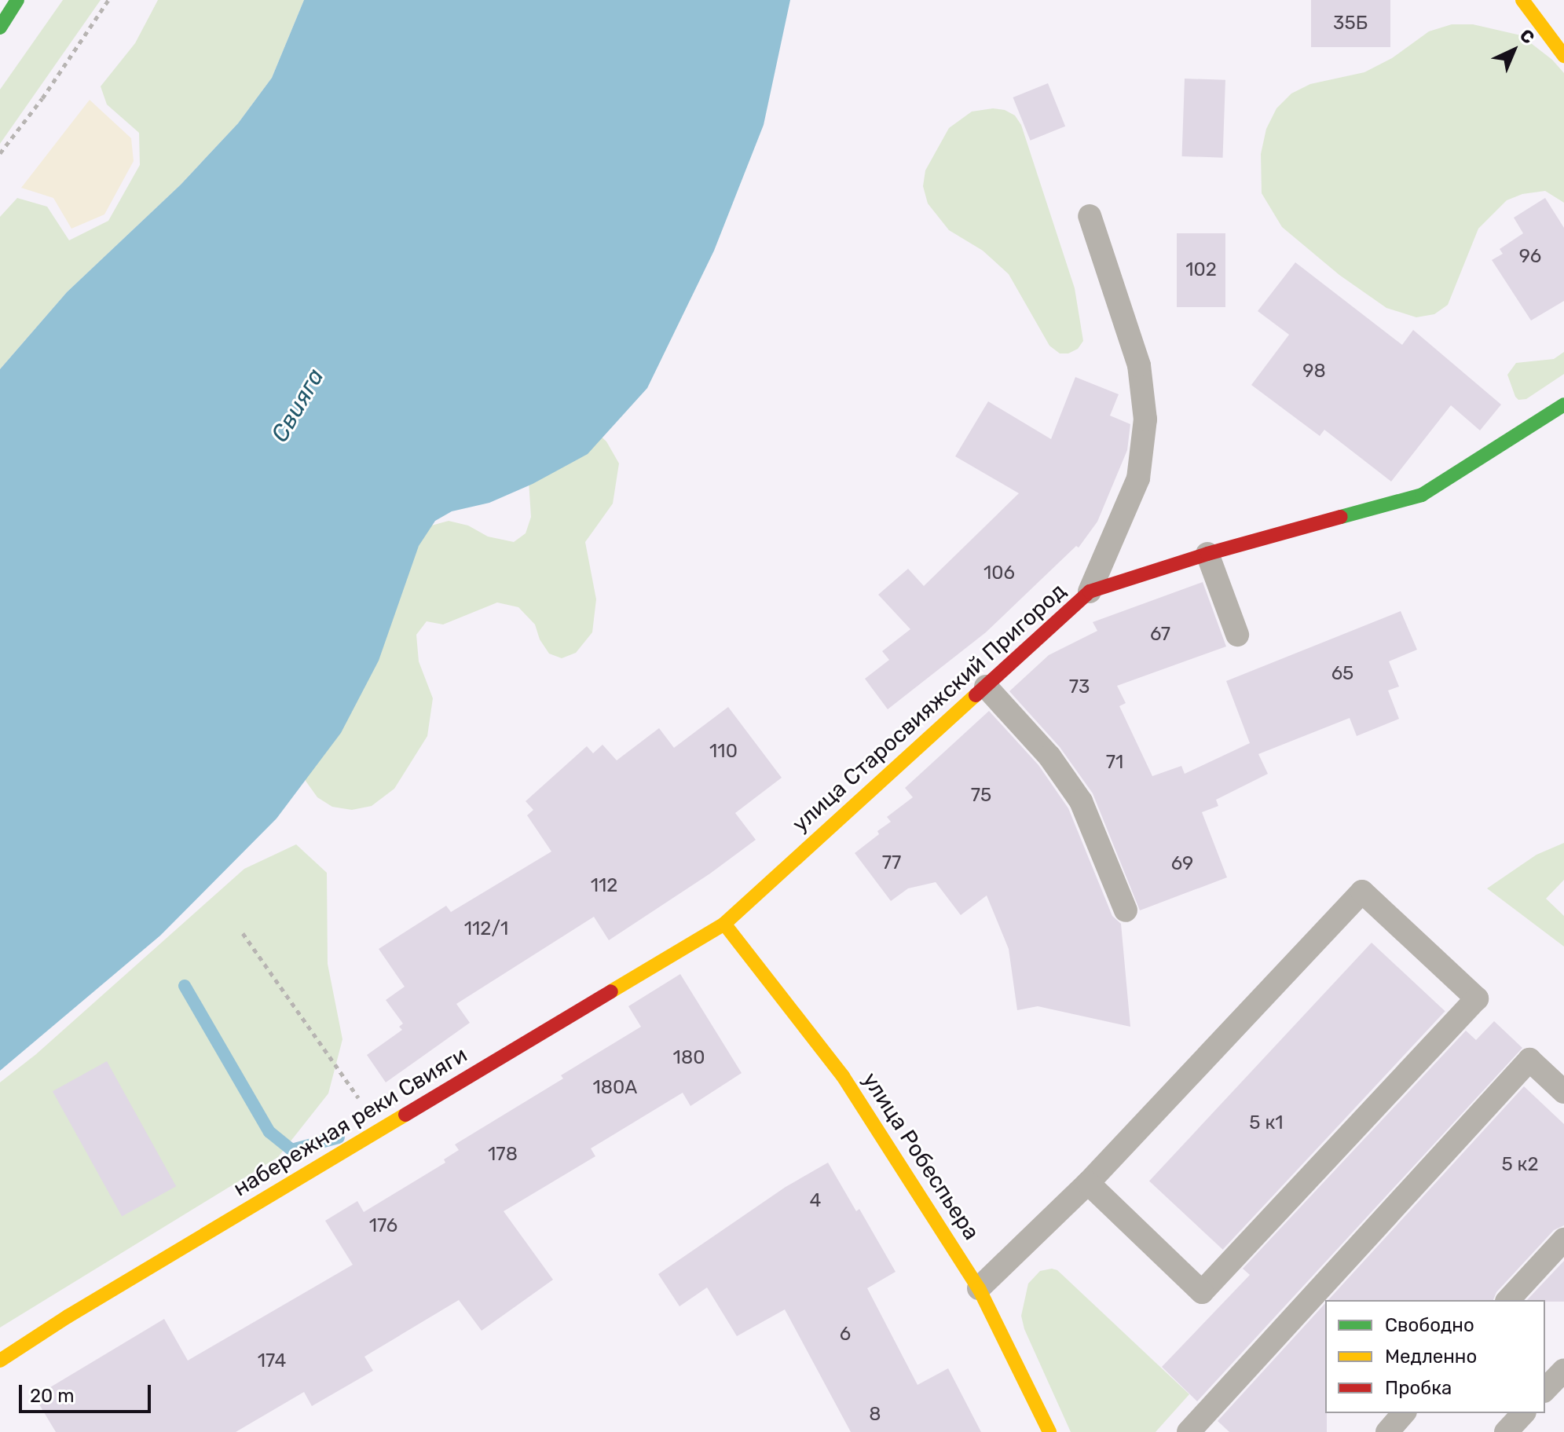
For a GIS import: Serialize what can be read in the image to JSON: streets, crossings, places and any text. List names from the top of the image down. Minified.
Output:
{"streets":{"street":["улица Старосвияжский Пригород","набережная реки Свияги","улица Робеспьера"]},"crossings":[["улица Старосвияжский Пригород","набережная реки Свияги"],["улица Старосвияжский Пригород","улица Робеспьера"],["набережная реки Свияги","улица Робеспьера"]],"water":["Свияга"],"house_numbers":["35Б","96","102","98","106","67","65","73","110","71","75","77","69","112","112/1","180","180А","5 к1","178","5 к2","4","176","6","174","8"],"legend":["Свободно","Медленно","Пробка"],"scale_bar":"20 m","north":"top right"}
